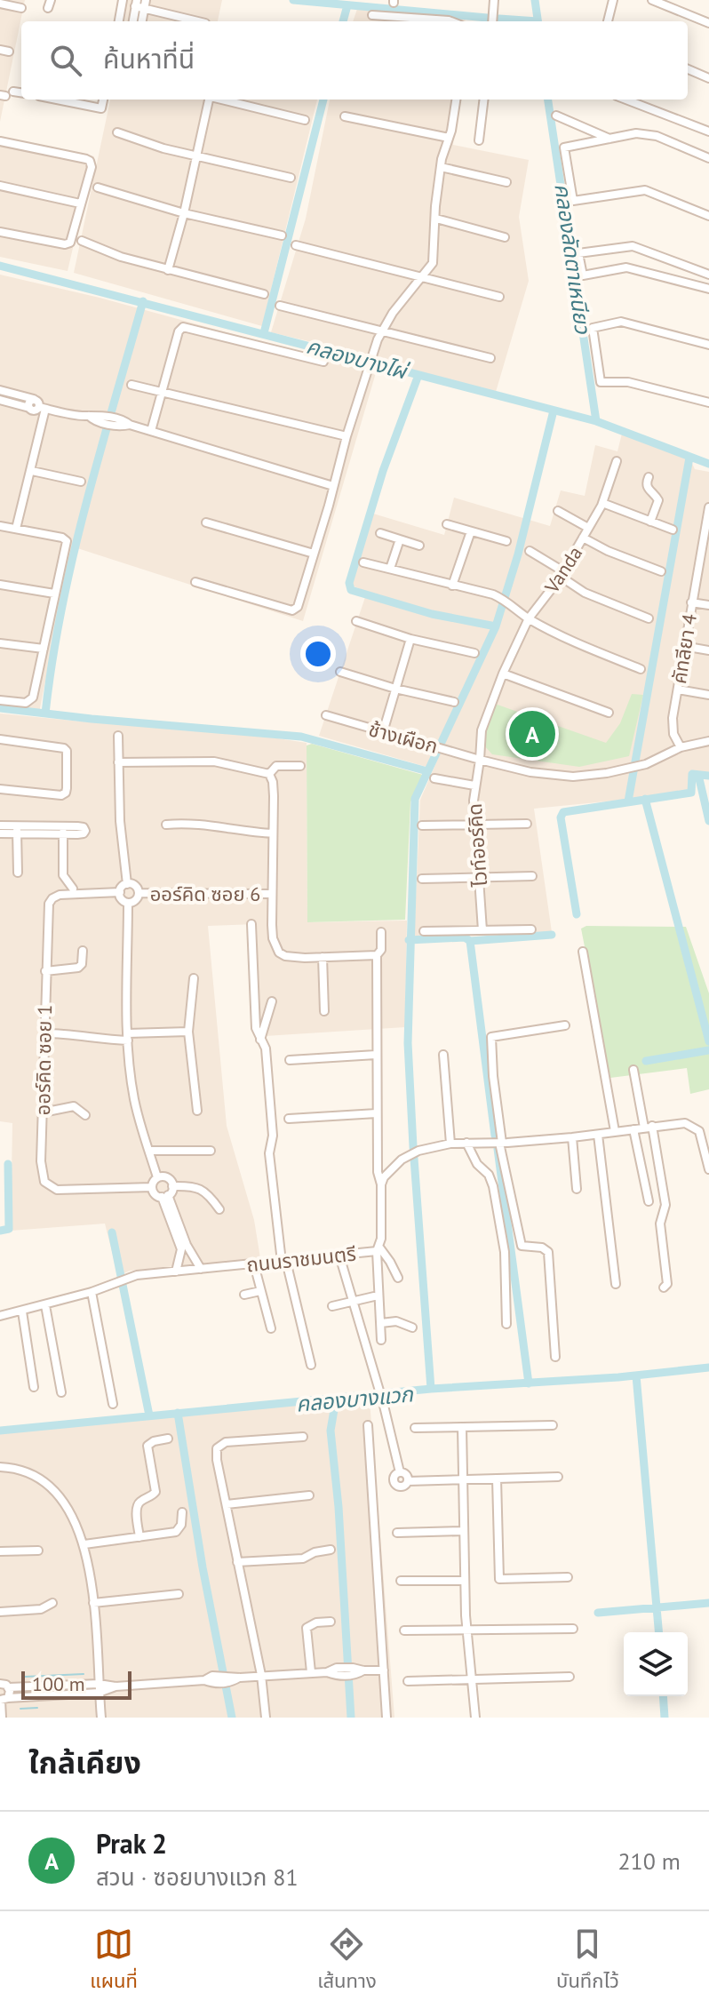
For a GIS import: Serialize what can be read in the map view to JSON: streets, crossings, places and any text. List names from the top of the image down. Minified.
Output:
{"streets":{"street":["Vanda","คัทลียา 4","ช้างเผือก","ไวท์ออร์คิด","ออร์คิด ซอย 6","ออร์คิด ซอย 1","ถนนราชมนตรี"]},"crossings":[["Vanda","ช้างเผือก"],["Vanda","ไวท์ออร์คิด"],["คัทลียา 4","ช้างเผือก"],["ช้างเผือก","ไวท์ออร์คิด"],["ออร์คิด ซอย 6","ออร์คิด ซอย 1"]],"water":["คลองลัดตาเหนียว","คลองบางไผ่","คลองบางแวก"],"scale_bar":"100 m","page":{"search":"ค้นหาที่นี่","pins":"A","scale":"100 m","heading":"ใกล้เคียง","list":[{"mark":"A","name":"Prak 2","note":"สวน · ซอยบางแวก 81","value":"210 m"}],"nav":["แผนที่","เส้นทาง","บันทึกไว้"]}}
